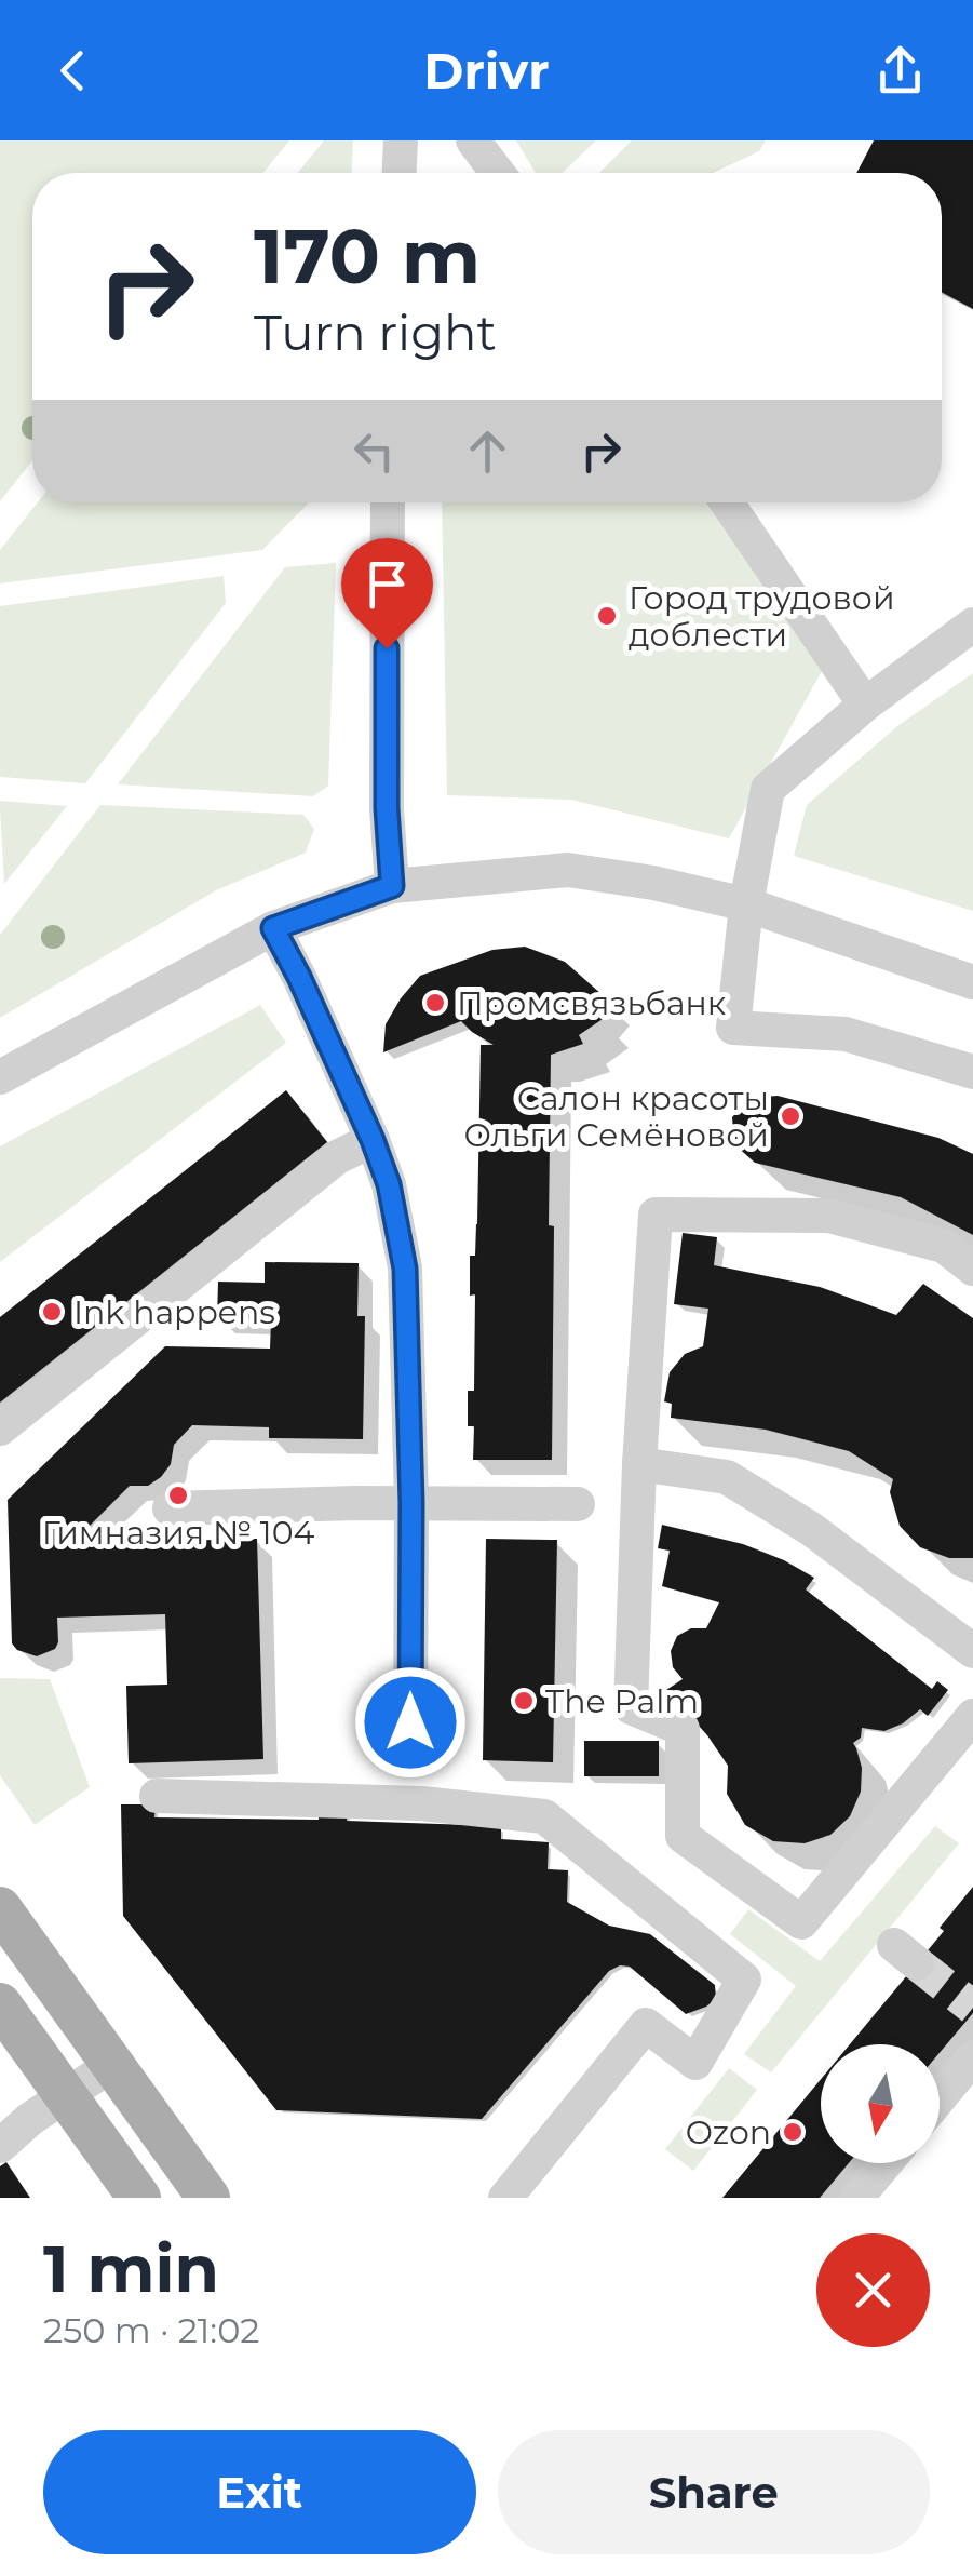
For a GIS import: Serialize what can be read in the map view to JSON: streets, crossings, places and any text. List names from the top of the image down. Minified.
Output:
{"places":["Город трудовой доблести","Промсвязьбанк","Салон красоты Ольги Семёновой","Ink happens","Гимназия № 104","The Palm","Ozon"],"north":"bottom","page":{"header":"Drivr","turn":["170 m","Turn right"],"heading":["1 min","250 m · 21:02"],"buttons":["Exit","Share"]}}
